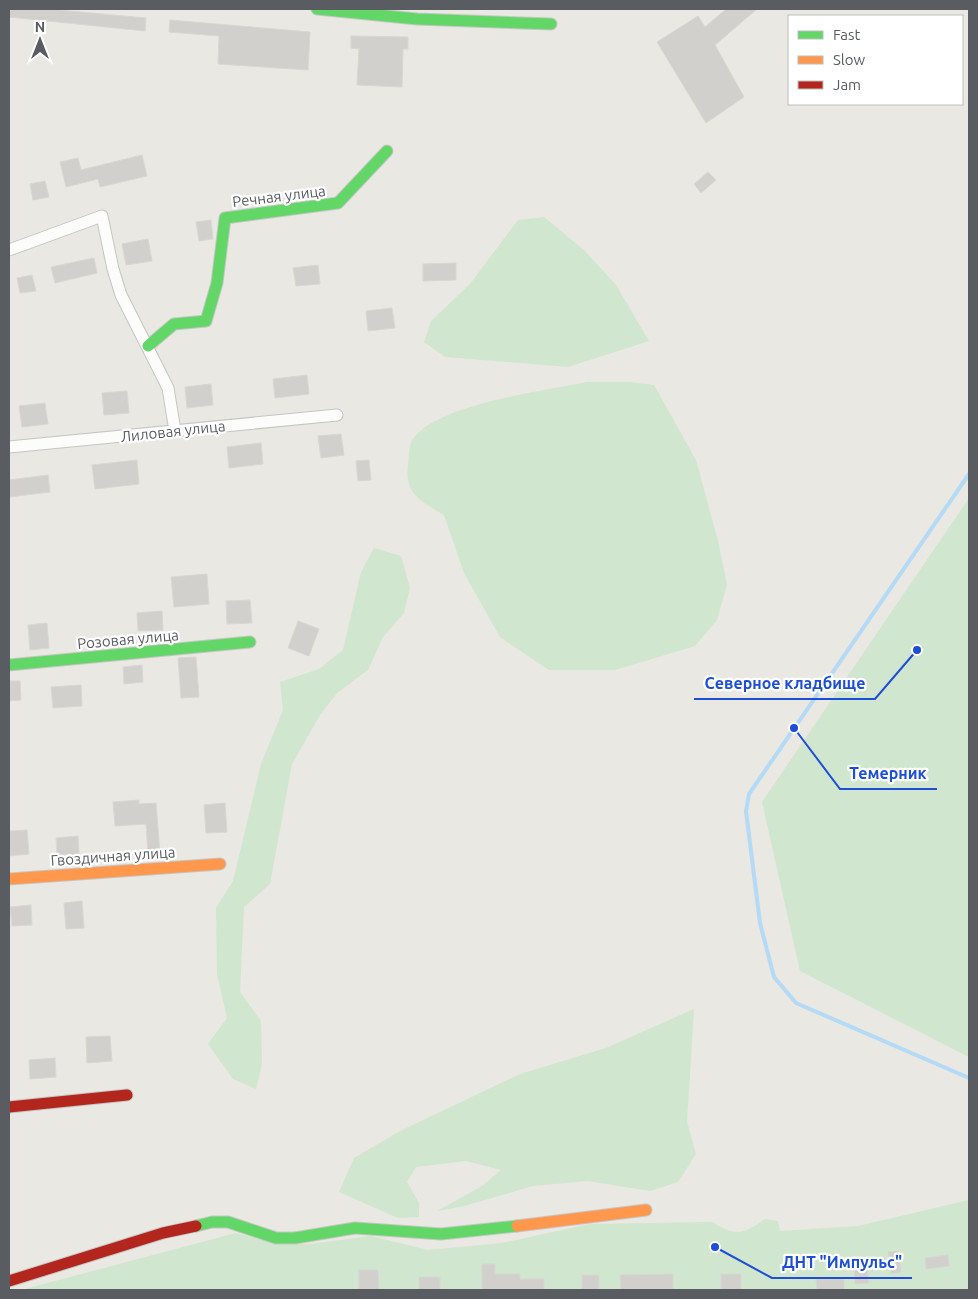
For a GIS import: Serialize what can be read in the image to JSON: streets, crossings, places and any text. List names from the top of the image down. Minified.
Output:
{"streets":{"street":["Речная улица","Лиловая улица","Розовая улица","Гвоздичная улица"]},"places":["Северное кладбище","Темерник","ДНТ \"Импульс\""],"legend":["Fast","Slow","Jam"],"north":"top"}
